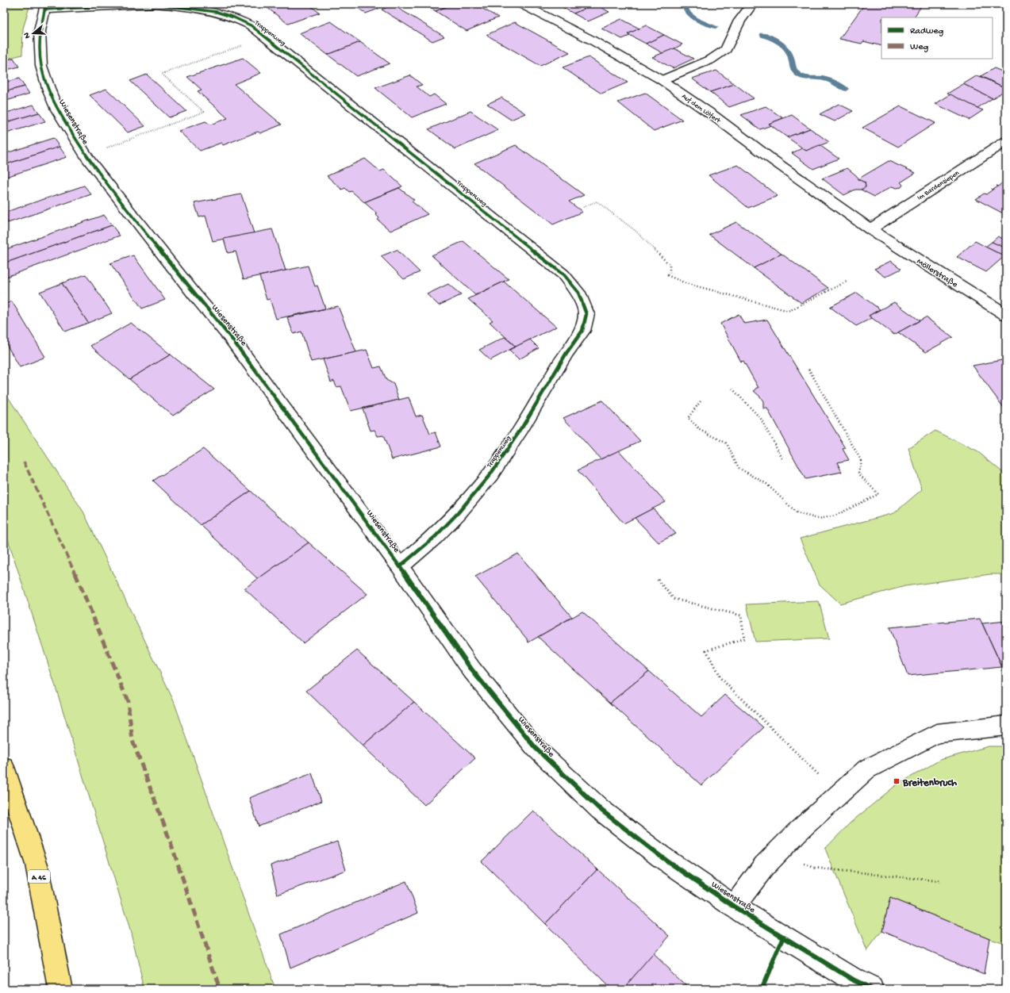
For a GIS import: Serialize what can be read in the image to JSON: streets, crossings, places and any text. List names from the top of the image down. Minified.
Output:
{"streets":{"highway":["A 46"],"street":["Trappenweg","Auf dem Lölfert","Wiesenstraße","Im Bardensiepen","Möllerstraße"]},"crossings":[["Trappenweg","Wiesenstraße"],["Auf dem Lölfert","Im Bardensiepen"],["Auf dem Lölfert","Möllerstraße"],["Im Bardensiepen","Möllerstraße"]],"places":{"transit":["Breitenbruch"]},"legend":["Radweg","Weg"],"north":"left"}
